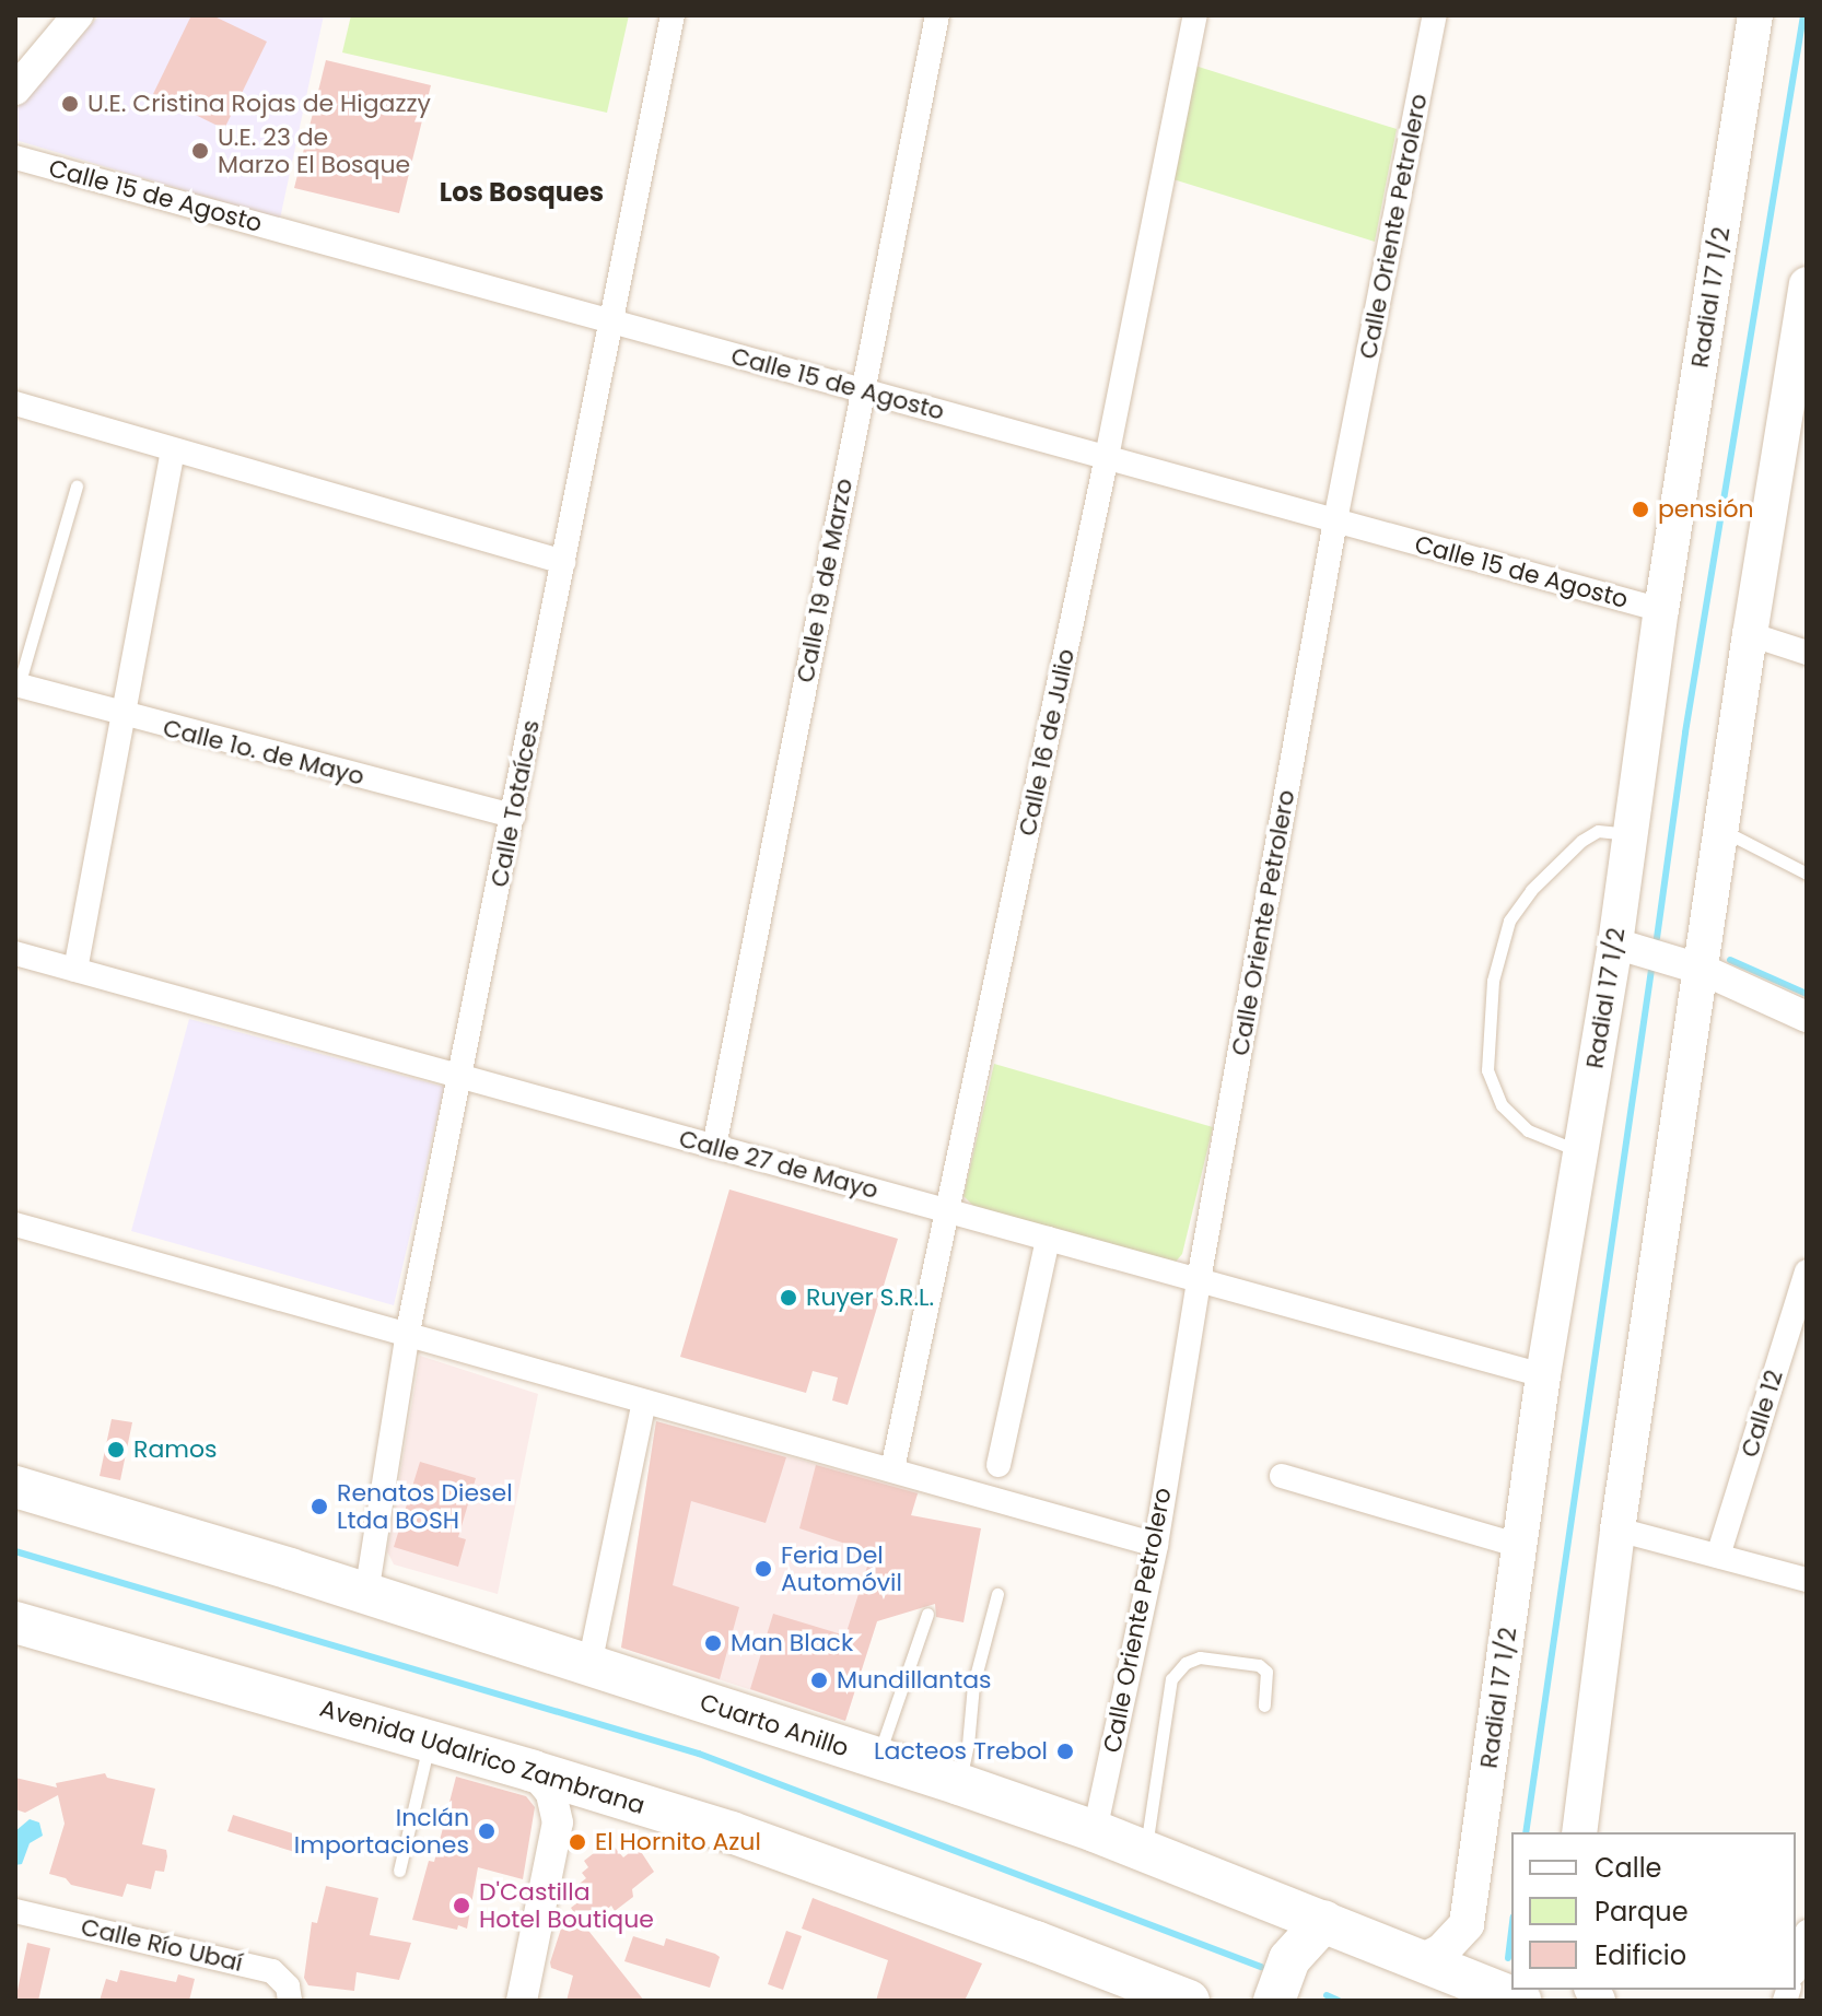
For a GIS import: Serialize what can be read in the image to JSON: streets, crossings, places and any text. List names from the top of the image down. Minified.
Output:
{"streets":{"highway":["Cuarto Anillo","Avenida Udalrico Zambrana"],"main road":["Radial 17 1/2"],"street":["Calle 15 de Agosto","Calle Oriente Petrolero","Calle 19 de Marzo","Calle 16 de Julio","Calle 1o. de Mayo","Calle Totaíces","Calle 27 de Mayo","Calle 12","Calle Río Ubaí"]},"crossings":[["Calle 15 de Agosto","Calle Oriente Petrolero"],["Calle 15 de Agosto","Radial 17 1/2"],["Calle 15 de Agosto","Calle 19 de Marzo"],["Calle 15 de Agosto","Calle 16 de Julio"],["Calle 15 de Agosto","Calle Totaíces"],["Calle Oriente Petrolero","Calle 27 de Mayo"],["Calle Oriente Petrolero","Cuarto Anillo"],["Radial 17 1/2","Calle 27 de Mayo"],["Radial 17 1/2","Cuarto Anillo"],["Calle 19 de Marzo","Calle 27 de Mayo"],["Calle 16 de Julio","Calle 27 de Mayo"],["Calle 1o. de Mayo","Calle Totaíces"],["Calle Totaíces","Calle 27 de Mayo"],["Calle Totaíces","Cuarto Anillo"]],"districts":["Los Bosques"],"places":["U.E. Cristina Rojas de Higazzy","U.E. 23 de Marzo El Bosque","pensión","Ruyer S.R.L.","Ramos","Renatos Diesel Ltda BOSH","Feria Del Automóvil","Man Black","Mundillantas","Lacteos Trebol","Inclán Importaciones","El Hornito Azul","D'Castilla Hotel Boutique"],"legend":["Calle","Parque","Edificio"]}
